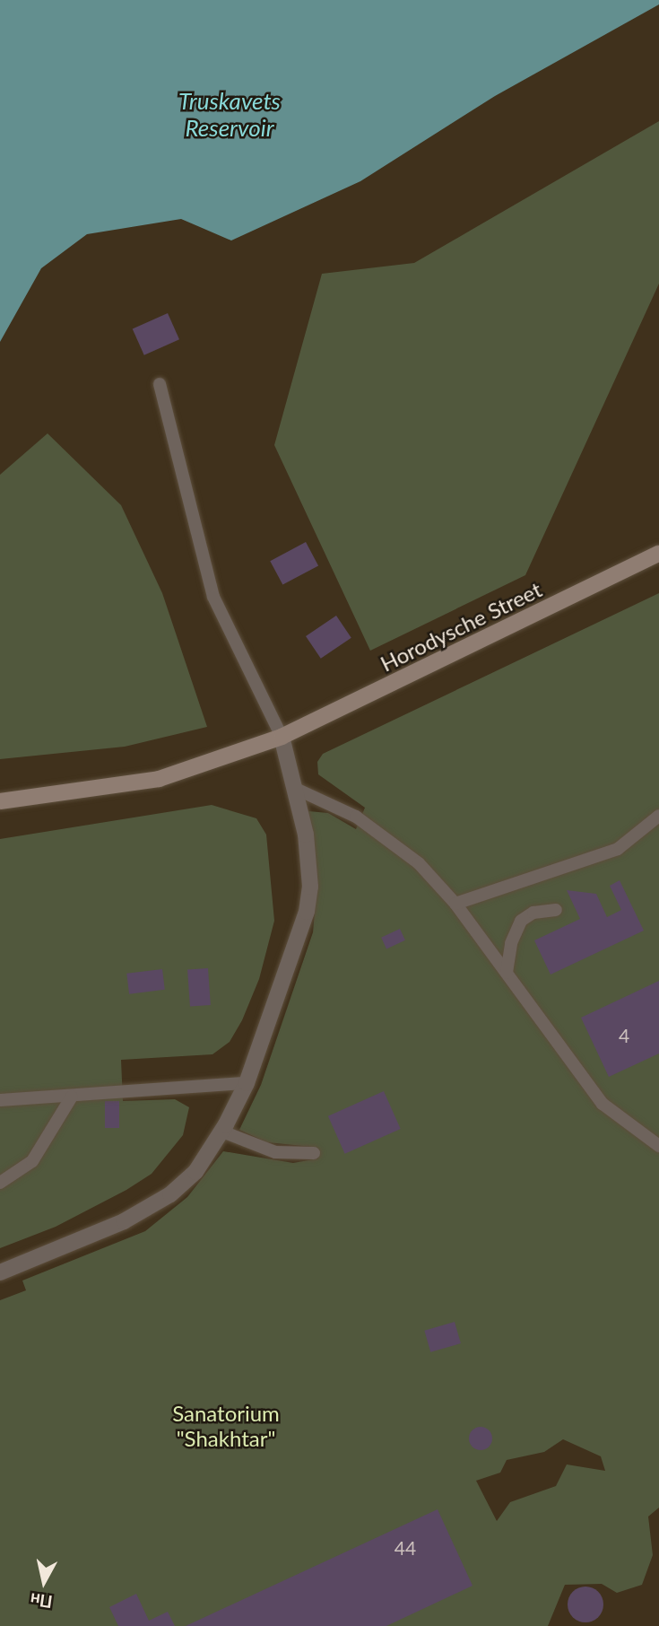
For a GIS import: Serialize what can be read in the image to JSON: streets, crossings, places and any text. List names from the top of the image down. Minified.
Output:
{"streets":{"street":["Horodysche Street"]},"water":["Truskavets Reservoir"],"parks":["Sanatorium \"Shakhtar\""],"house_numbers":["4","44"],"north":"bottom"}
